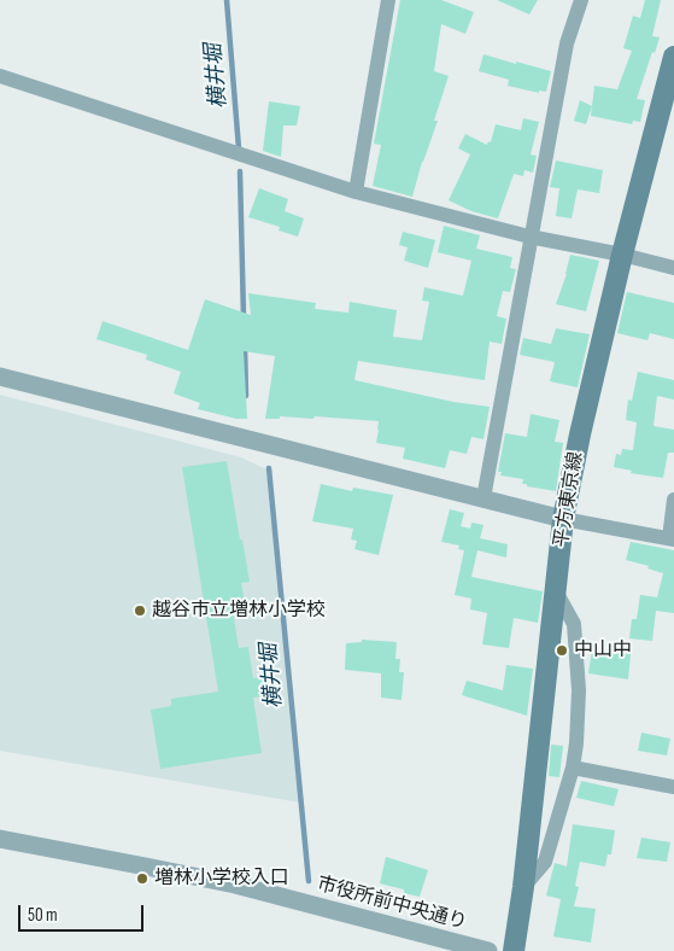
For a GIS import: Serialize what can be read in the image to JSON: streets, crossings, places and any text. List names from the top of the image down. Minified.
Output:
{"streets":{"main road":["平方東京線"],"street":["市役所前中央通り"]},"water":["横井堀"],"places":["越谷市立増林小学校","中山中","増林小学校入口"],"scale_bar":"50 m"}
